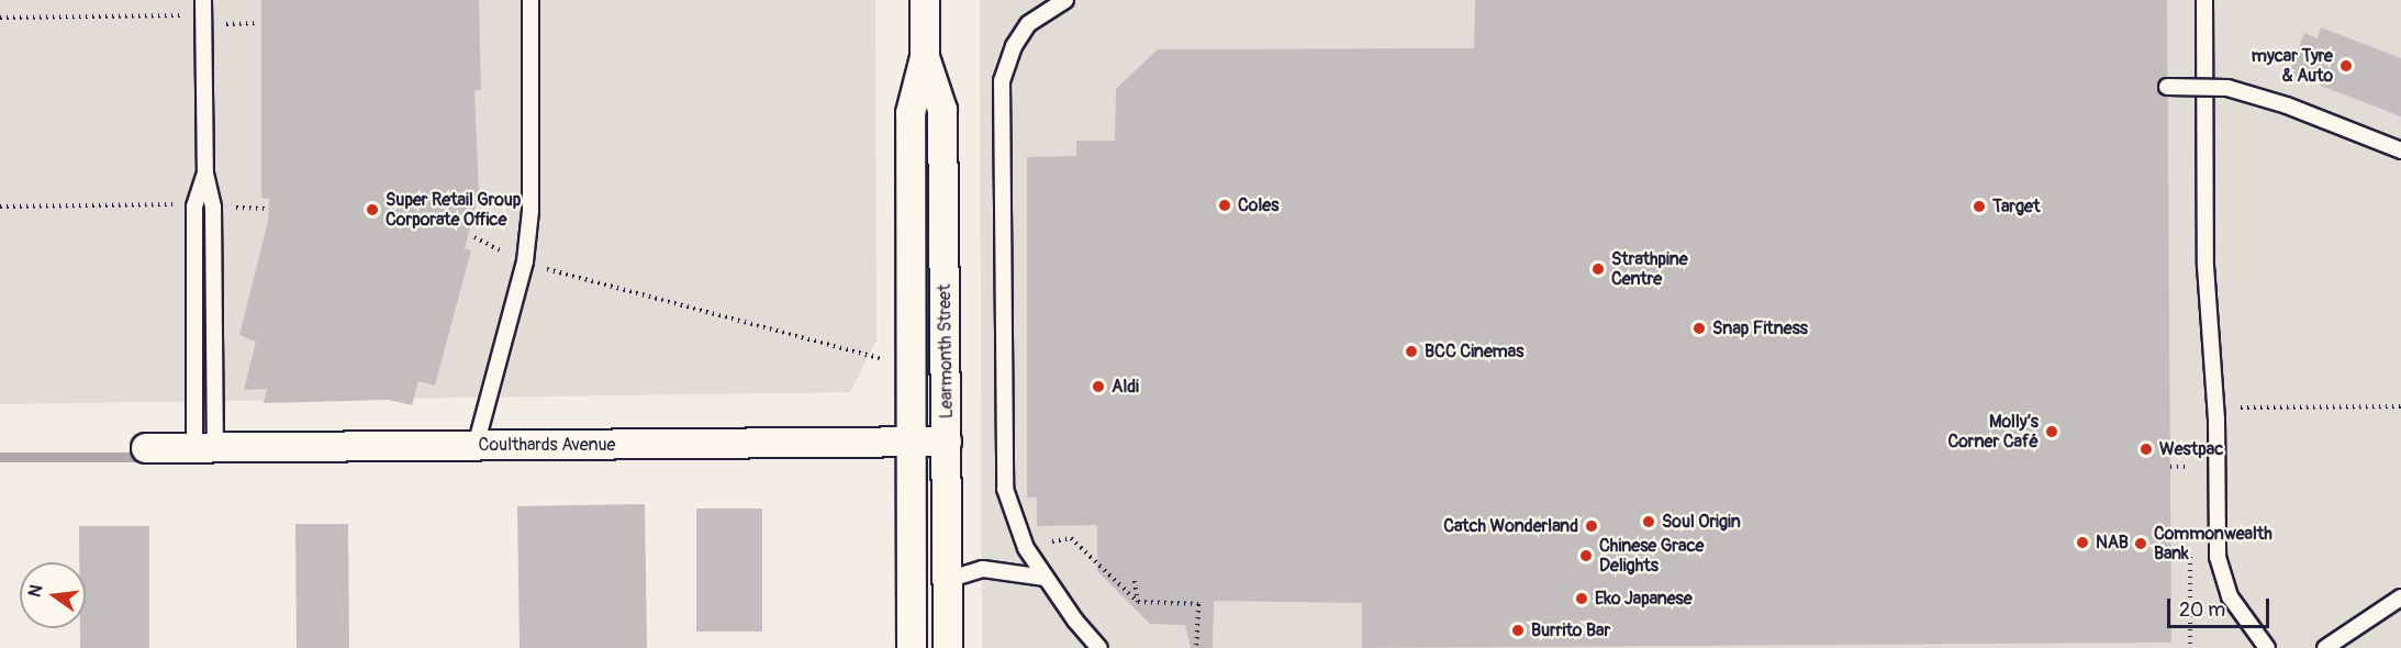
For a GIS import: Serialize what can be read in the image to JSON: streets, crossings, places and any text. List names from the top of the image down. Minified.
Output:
{"streets":{"street":["Learmonth Street","Coulthards Avenue"]},"crossings":[["Learmonth Street","Coulthards Avenue"]],"places":["mycar Tyre & Auto","Coles","Target","Super Retail Group Corporate Office","Strathpine Centre","Snap Fitness","BCC Cinemas","Aldi","Molly’s Corner Café","Westpac","Soul Origin","Catch Wonderland","NAB","Commonwealth Bank","Chinese Grace Delights","Eko Japanese","Burrito Bar"],"scale_bar":"20 m","north":"left"}
